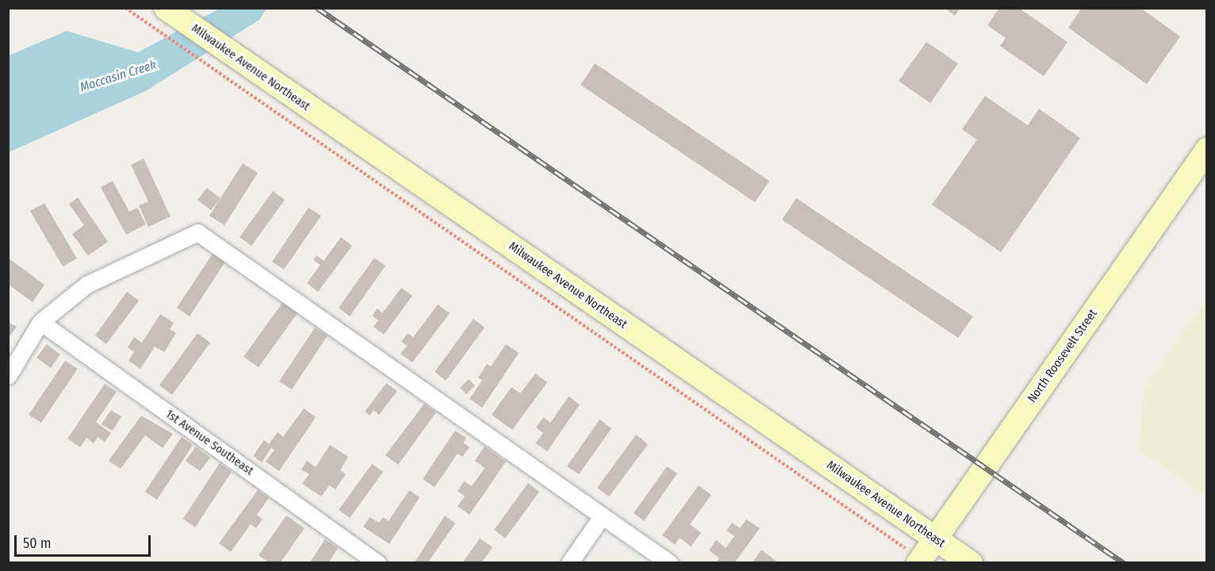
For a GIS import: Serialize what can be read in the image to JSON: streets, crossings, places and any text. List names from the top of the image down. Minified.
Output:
{"streets":{"street":["Milwaukee Avenue Northeast","North Roosevelt Street","1st Avenue Southeast"]},"crossings":[["Milwaukee Avenue Northeast","North Roosevelt Street"]],"water":["Moccasin Creek"],"scale_bar":"50 m"}
